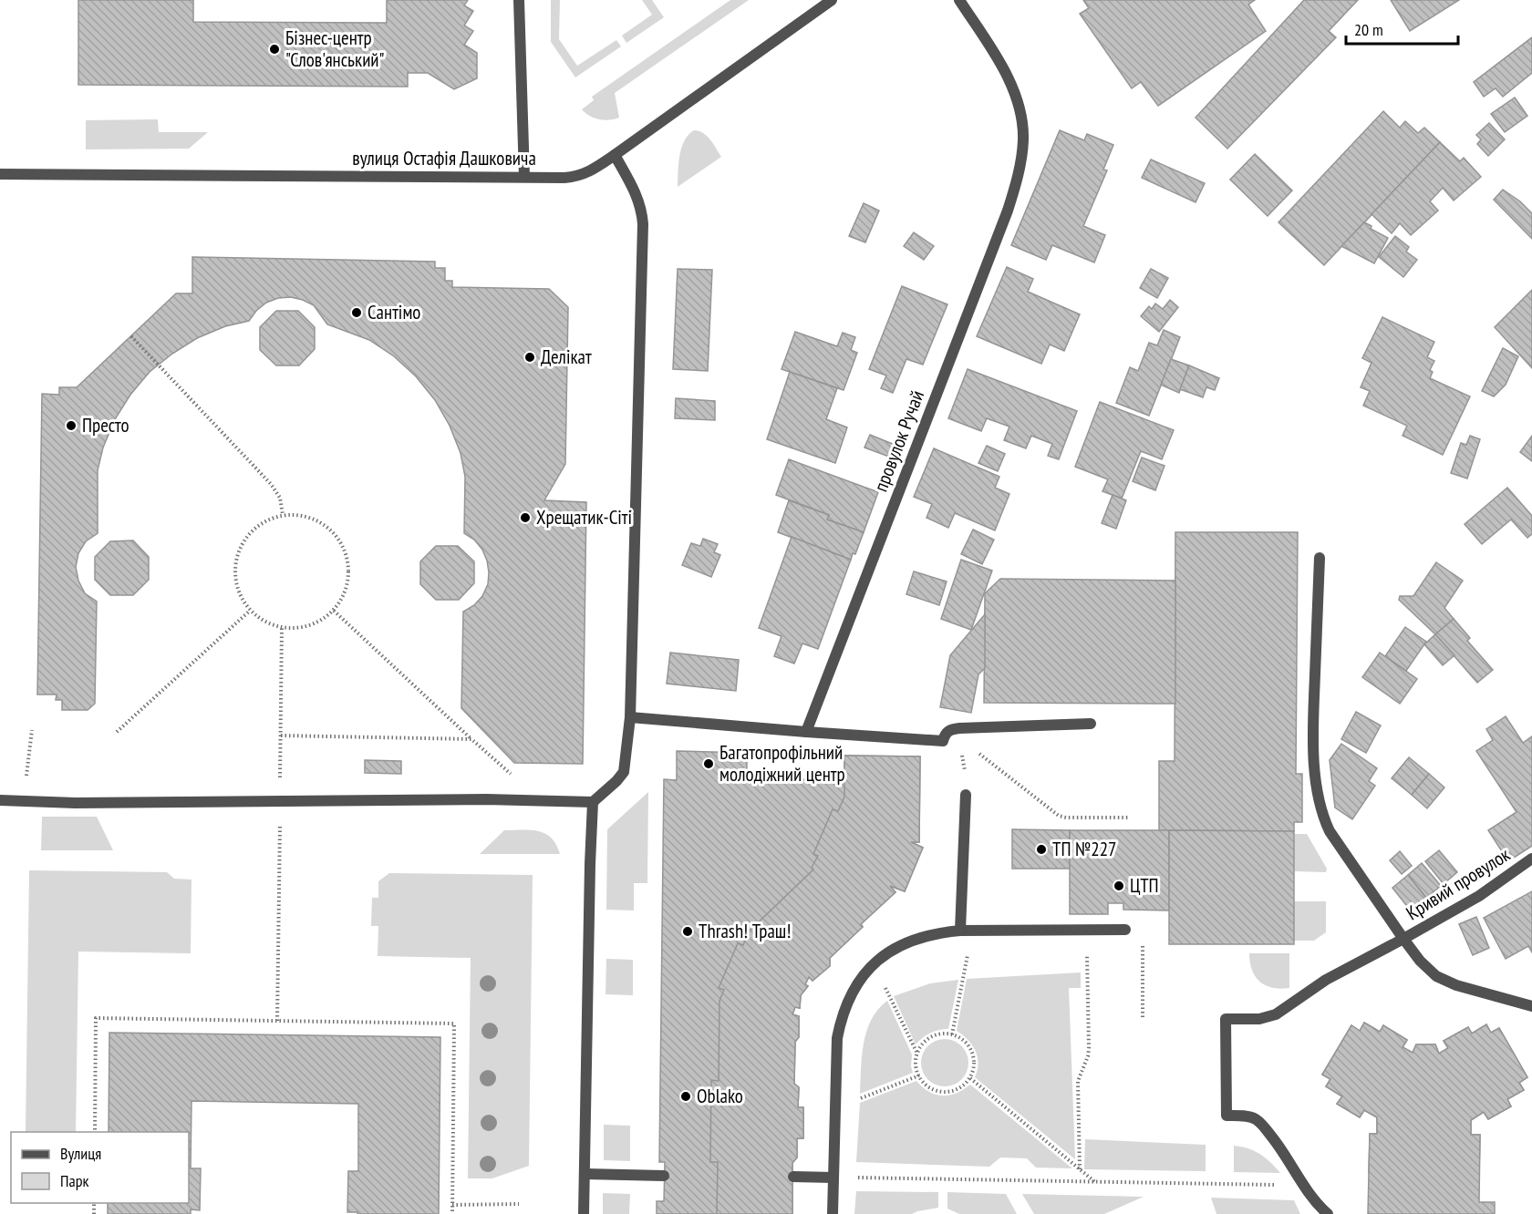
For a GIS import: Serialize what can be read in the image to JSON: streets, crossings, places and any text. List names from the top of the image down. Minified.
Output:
{"streets":{"street":["вулиця Остафія Дашковича","провулок Ручай","Кривий провулок"]},"places":["Бізнес-центр \"Слов'янський\"","Сантімо","Делікат","Престо","Хрещатик-Сіті","Багатопрофільний молодіжний центр","ТП №227","ЦТП","Thrash! Траш!","Oblako"],"legend":["Вулиця","Парк"],"scale_bar":"20 m"}
